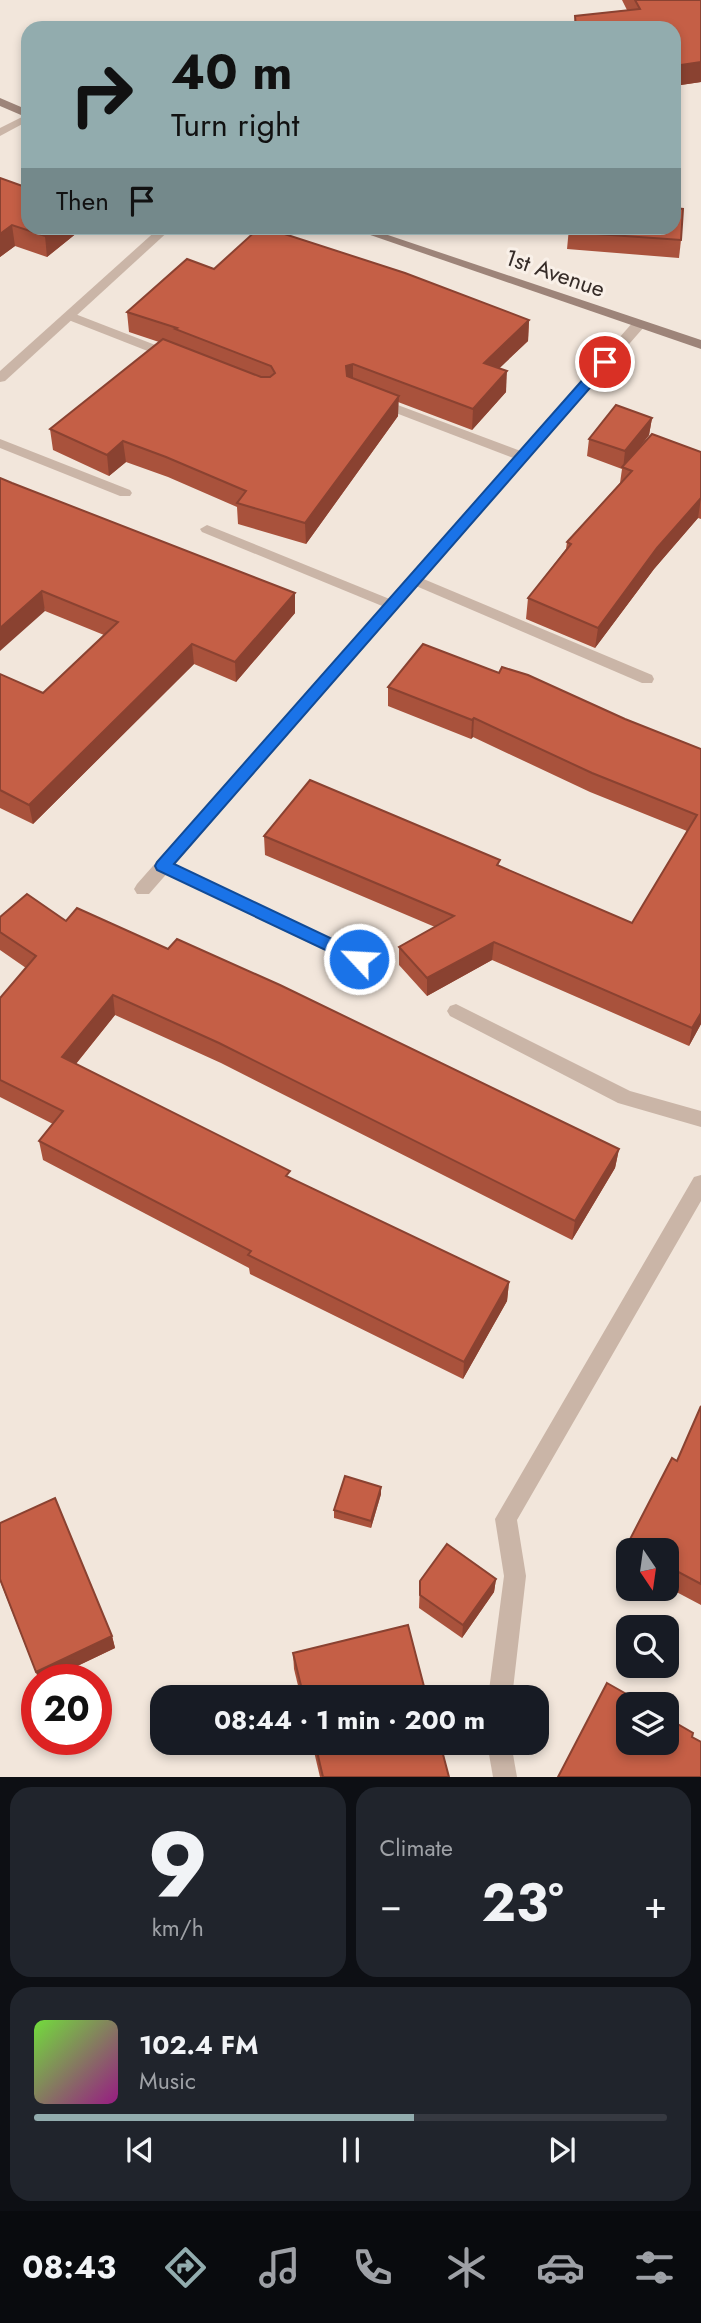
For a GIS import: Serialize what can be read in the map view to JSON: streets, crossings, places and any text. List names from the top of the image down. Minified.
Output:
{"streets":{"street":["1st Avenue"]},"north":"bottom","page":{"turn":["40 m","Turn right"],"then":"Then","limit":"20","trip":"08:44 · 1 min · 200 m","tile":[["9","km/h"],"Climate"],"heat":["−","23°","+"],"song":["102.4 FM","Music"],"tabs":"08:43"}}
